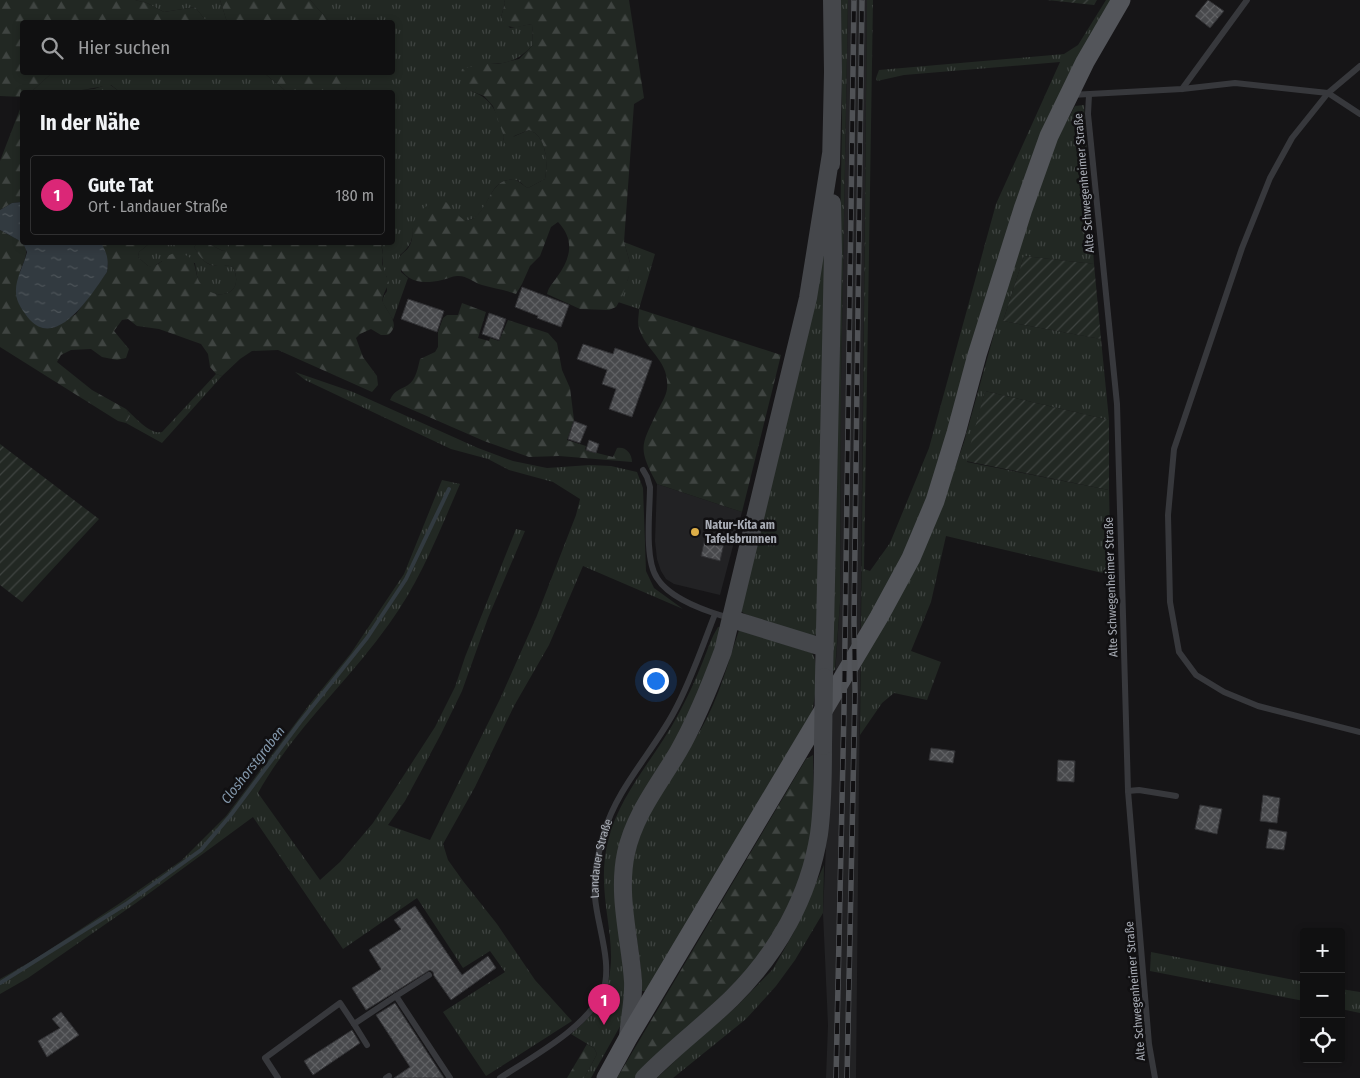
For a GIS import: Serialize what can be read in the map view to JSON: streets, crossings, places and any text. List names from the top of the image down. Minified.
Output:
{"streets":{"lane":["Alte Schwegenheimer Straße","Landauer Straße"]},"water":["Closhorstgraben"],"places":["Natur-Kita am Tafelsbrunnen"],"page":{"search":"Hier suchen","heading":"In der Nähe","list":[{"mark":"1","name":"Gute Tat","note":"Ort · Landauer Straße","value":"180 m"}],"map_buttons":["+","−"],"pins":"1"}}
